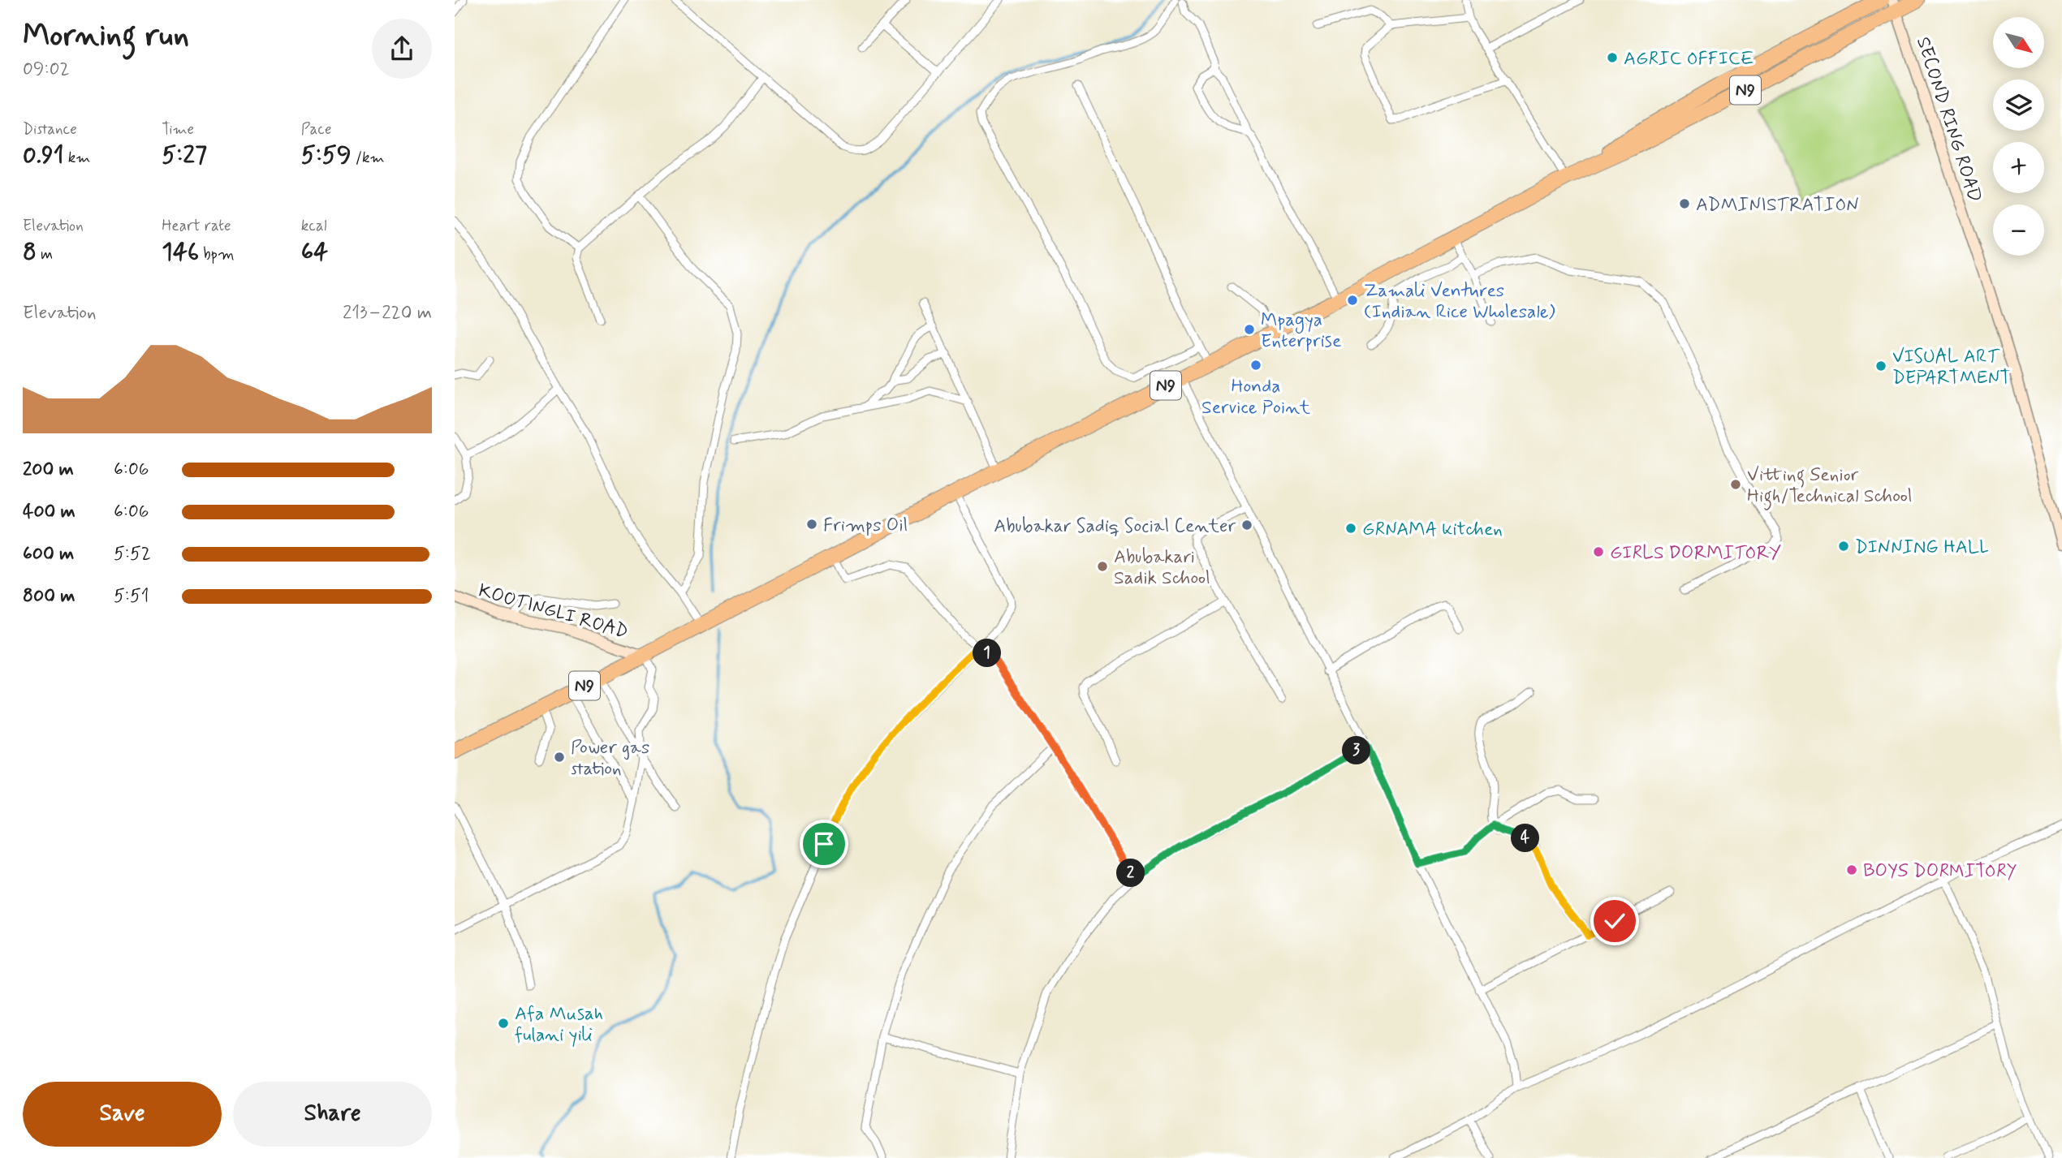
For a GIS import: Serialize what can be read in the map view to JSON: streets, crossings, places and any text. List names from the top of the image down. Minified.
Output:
{"streets":{"highway":["N9"],"street":["SECOND RING ROAD","KOOTINGLI ROAD"]},"crossings":[["N9","SECOND RING ROAD"],["N9","KOOTINGLI ROAD"]],"places":["AGRIC OFFICE","ADMINISTRATION","Zamali Ventures (Indian Rice Wholesale)","Mpagya Enterprise","Honda Service Point","VISUAL ART DEPARTMENT","Vitting Senior High/Technical School","Frimps Oil","Abubakar Sadiq Social Center","GRNAMA kitchen","DINNING HALL","GIRLS DORMITORY","Abubakari Sadik School","Power gas station","BOYS DORMITORY","Afa Musah fulani yili"],"north":"bottom right","page":{"heading":["Morning run","09:02"],"map_buttons":["+","−"],"stats":[["Distance","0.91 km"],["Time","5:27"],["Pace","5:59 /km"],["Elevation","8 m"],["Heart rate","146 bpm"],["kcal","64"]],"chart":["Elevation","213–220 m"],"list":[{"name":"200 m","note":"6:06"},{"name":"400 m","note":"6:06"},{"name":"600 m","note":"5:52"},{"name":"800 m","note":"5:51"}],"pins":["1","3","4","2"],"buttons":["Save","Share"]}}
